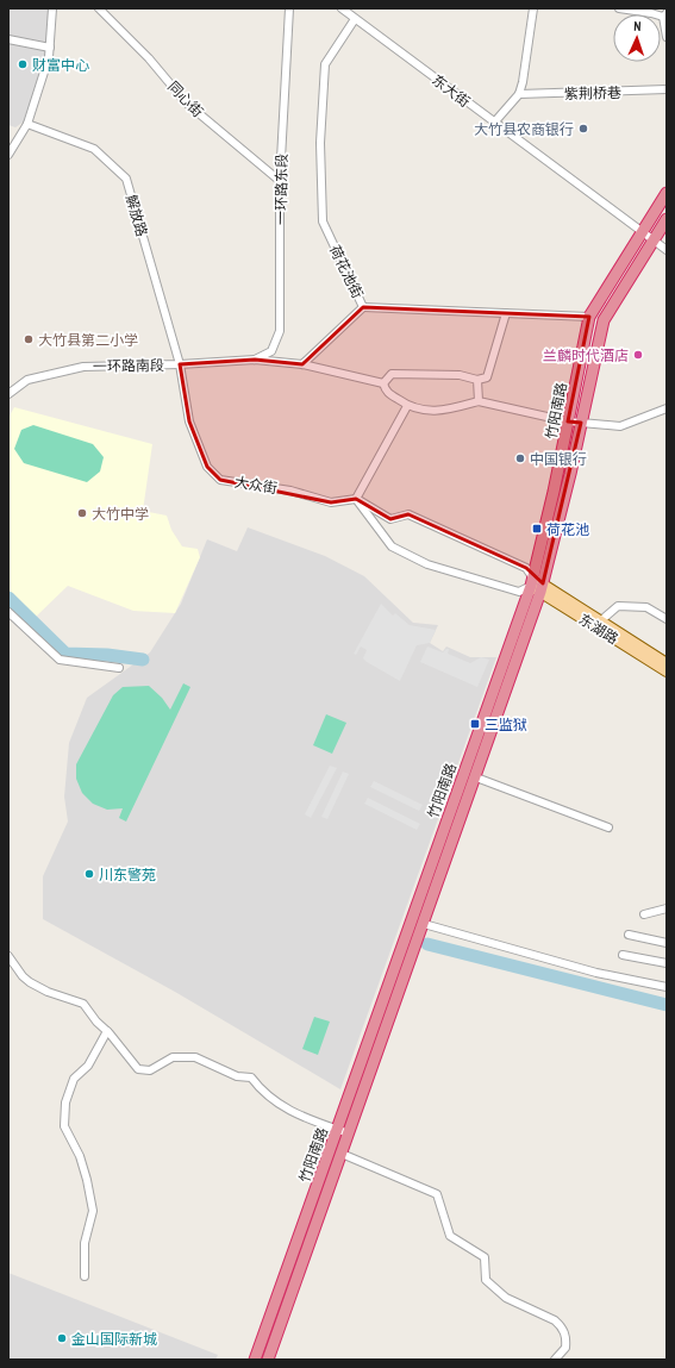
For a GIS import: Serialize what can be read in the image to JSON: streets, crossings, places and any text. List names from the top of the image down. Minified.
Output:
{"streets":{"highway":["竹阳南路"],"main road":["东湖路"],"street":["东大街","紫荆桥巷","同心街","一环路东段","解放路","荷花池街","一环路南段","大众街"]},"crossings":[["东大街","荷花池街"],["东大街","竹阳南路"],["同心街","一环路东段"],["一环路东段","一环路南段"],["解放路","一环路南段"],["解放路","大众街"],["荷花池街","竹阳南路"],["一环路南段","大众街"],["竹阳南路","东湖路"]],"places":{"other":["财富中心","大竹县农商银行","大竹县第二小学","兰麟时代酒店","中国银行","大竹中学","川东警苑","金山国际新城"],"transit":["荷花池","三监狱"]},"north":"top"}
